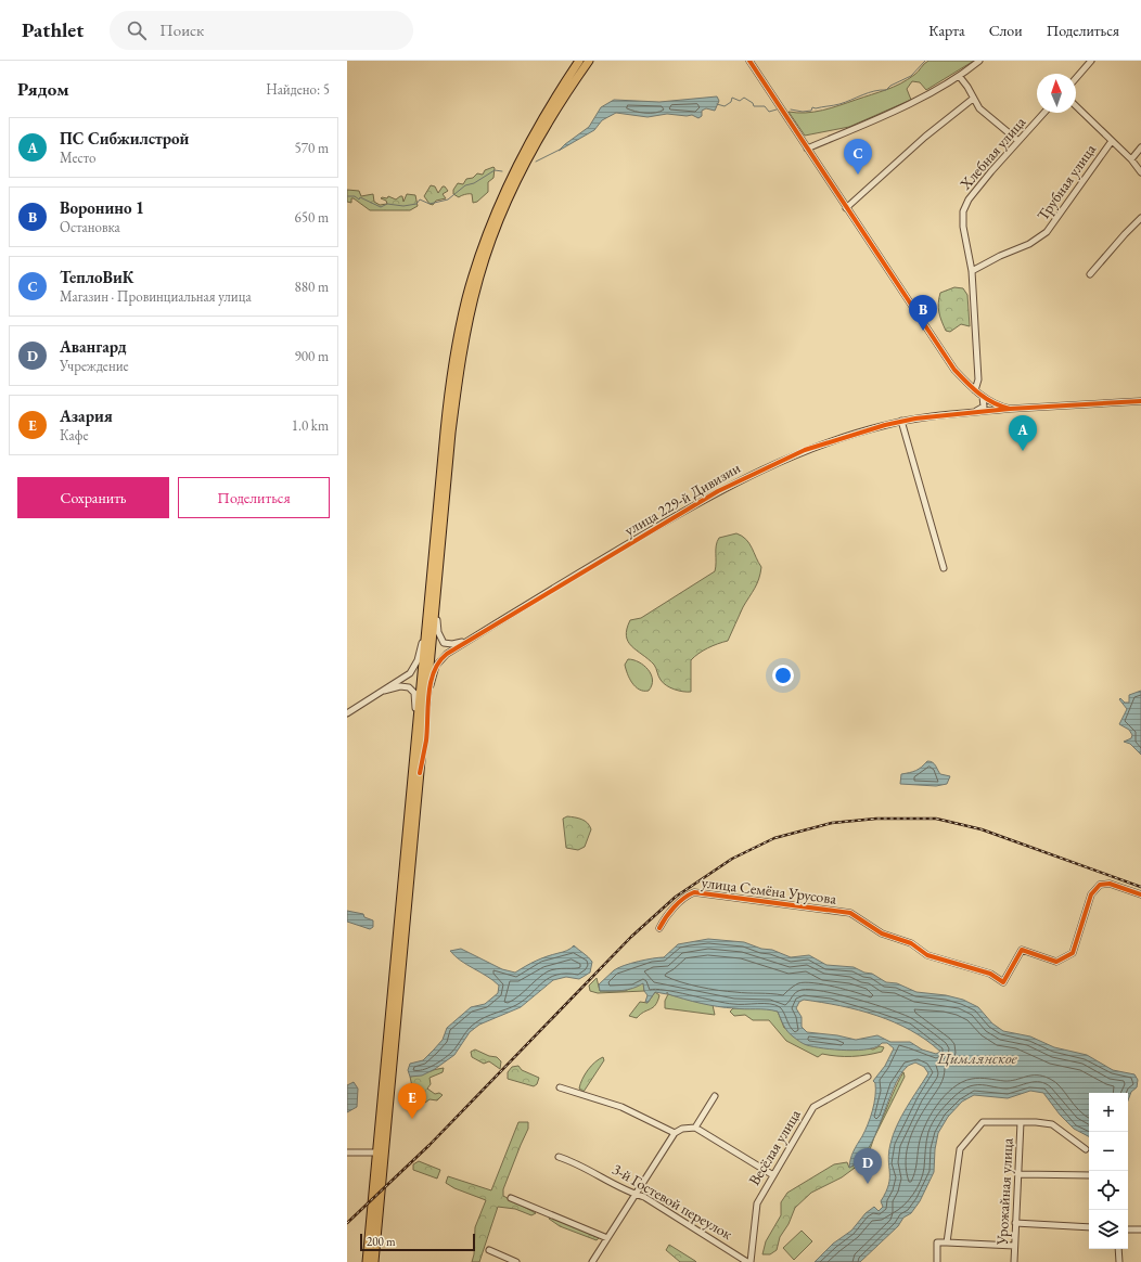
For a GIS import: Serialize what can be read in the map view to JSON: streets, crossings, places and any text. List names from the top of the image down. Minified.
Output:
{"streets":{"street":["Хлебная улица","Трубная улица","улица 229-й Дивизии","улица Семёна Урусова","Весёлая улица","Урожайная улица","3-й Гостевой переулок"]},"crossings":[["Хлебная улица","Трубная улица"]],"water":["Цимлянское"],"scale_bar":"200 m","north":"top","page":{"header":"Pathlet","search":"Поиск","nav":["Карта","Слои","Поделиться"],"heading":["Рядом","Найдено: 5"],"list":[{"mark":"A","name":"ПС Сибжилстрой","note":"Место","value":"570 m"},{"mark":"B","name":"Воронино 1","note":"Остановка","value":"650 m"},{"mark":"C","name":"ТеплоВиК","note":"Магазин · Провинциальная улица","value":"880 m"},{"mark":"D","name":"Авангард","note":"Учреждение","value":"900 m"},{"mark":"E","name":"Азария","note":"Кафе","value":"1.0 km"}],"pins":["C","B","A","E","D"],"buttons":["Сохранить","Поделиться"],"map_buttons":["+","−"],"scale":"200 m"}}
